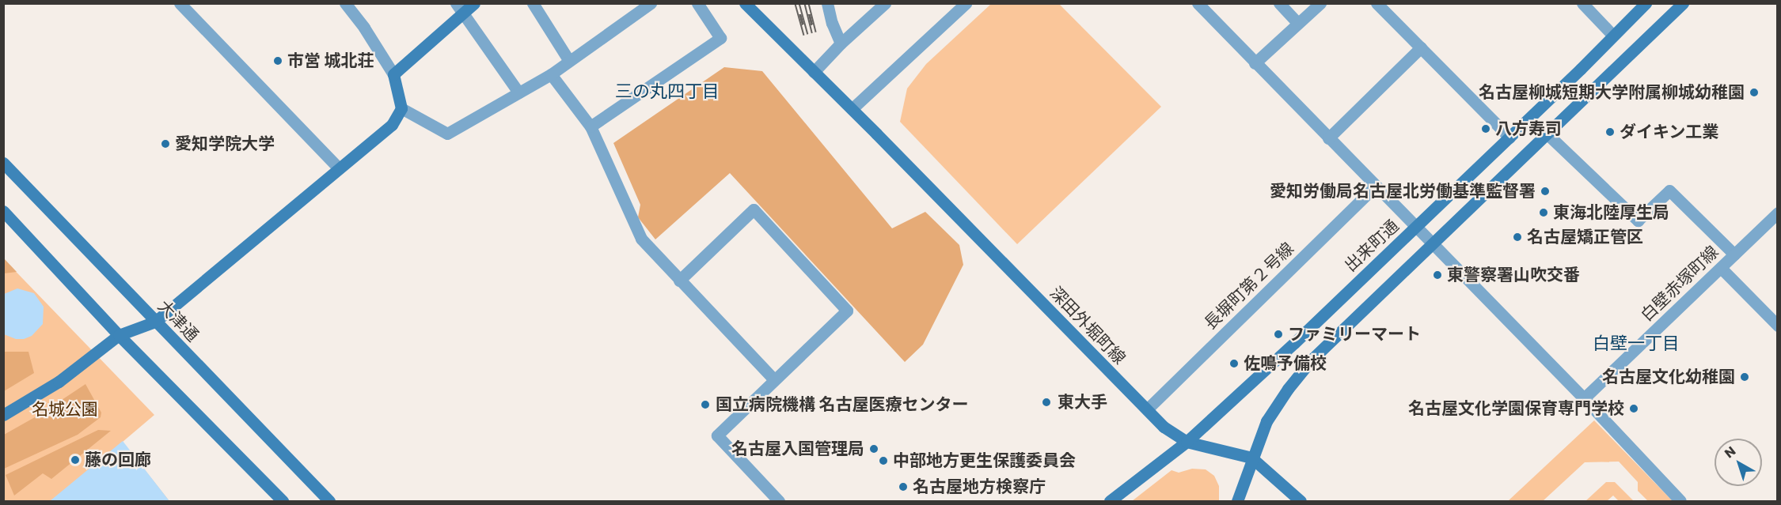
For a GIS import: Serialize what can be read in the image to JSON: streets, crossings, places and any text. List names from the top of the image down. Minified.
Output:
{"streets":{"street":["出来町通","白壁赤塚町線","長塀町第２号線","大津通","深田外堀町線"]},"crossings":[["出来町通","深田外堀町線"],["長塀町第２号線","深田外堀町線"]],"districts":["三の丸四丁目","白壁一丁目"],"parks":["名城公園"],"places":["市営 城北荘","名古屋柳城短期大学附属柳城幼稚園","八方寿司","ダイキン工業","愛知学院大学","愛知労働局名古屋北労働基準監督署","東海北陸厚生局","名古屋矯正管区","東警察署山吹交番","ファミリーマート","佐鳴予備校","名古屋文化幼稚園","東大手","国立病院機構 名古屋医療センター","名古屋文化学園保育専門学校","名古屋入国管理局","藤の回廊","中部地方更生保護委員会","名古屋地方検察庁"],"north":"top left"}
